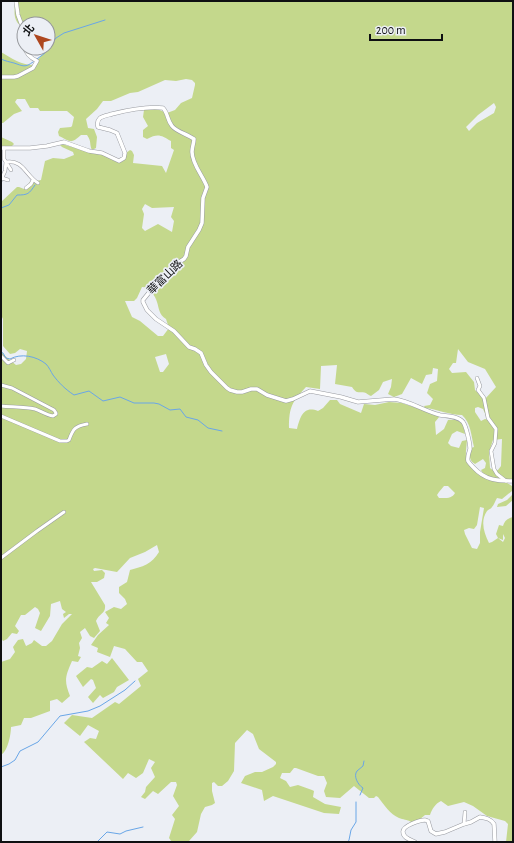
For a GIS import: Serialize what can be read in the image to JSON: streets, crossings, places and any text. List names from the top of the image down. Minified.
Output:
{"streets":{"street":["華富山路"]},"scale_bar":"200 m","north":"top left"}
